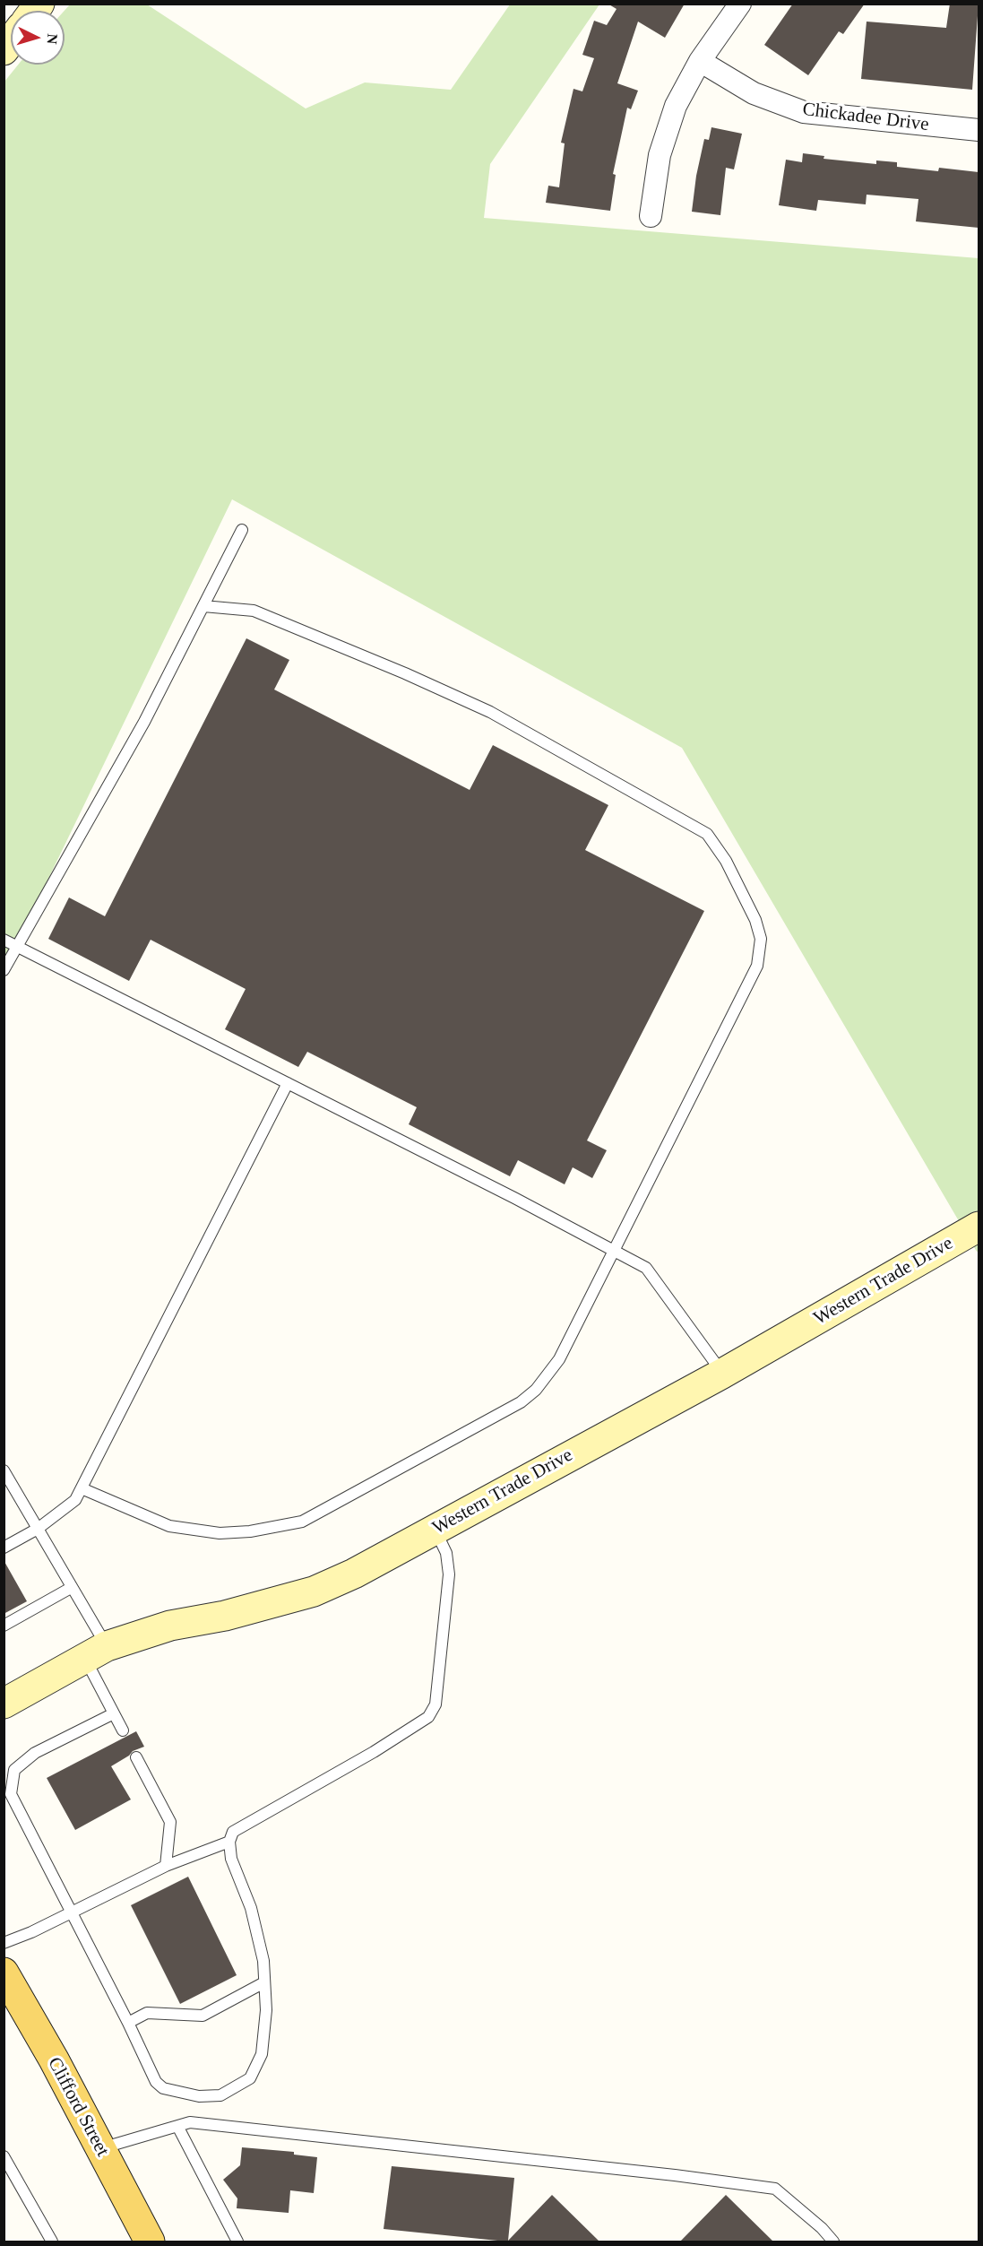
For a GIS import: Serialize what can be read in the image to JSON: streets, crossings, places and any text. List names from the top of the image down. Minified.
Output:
{"streets":{"main road":["Clifford Street"],"street":["Chickadee Drive","Western Trade Drive"]},"north":"right"}
